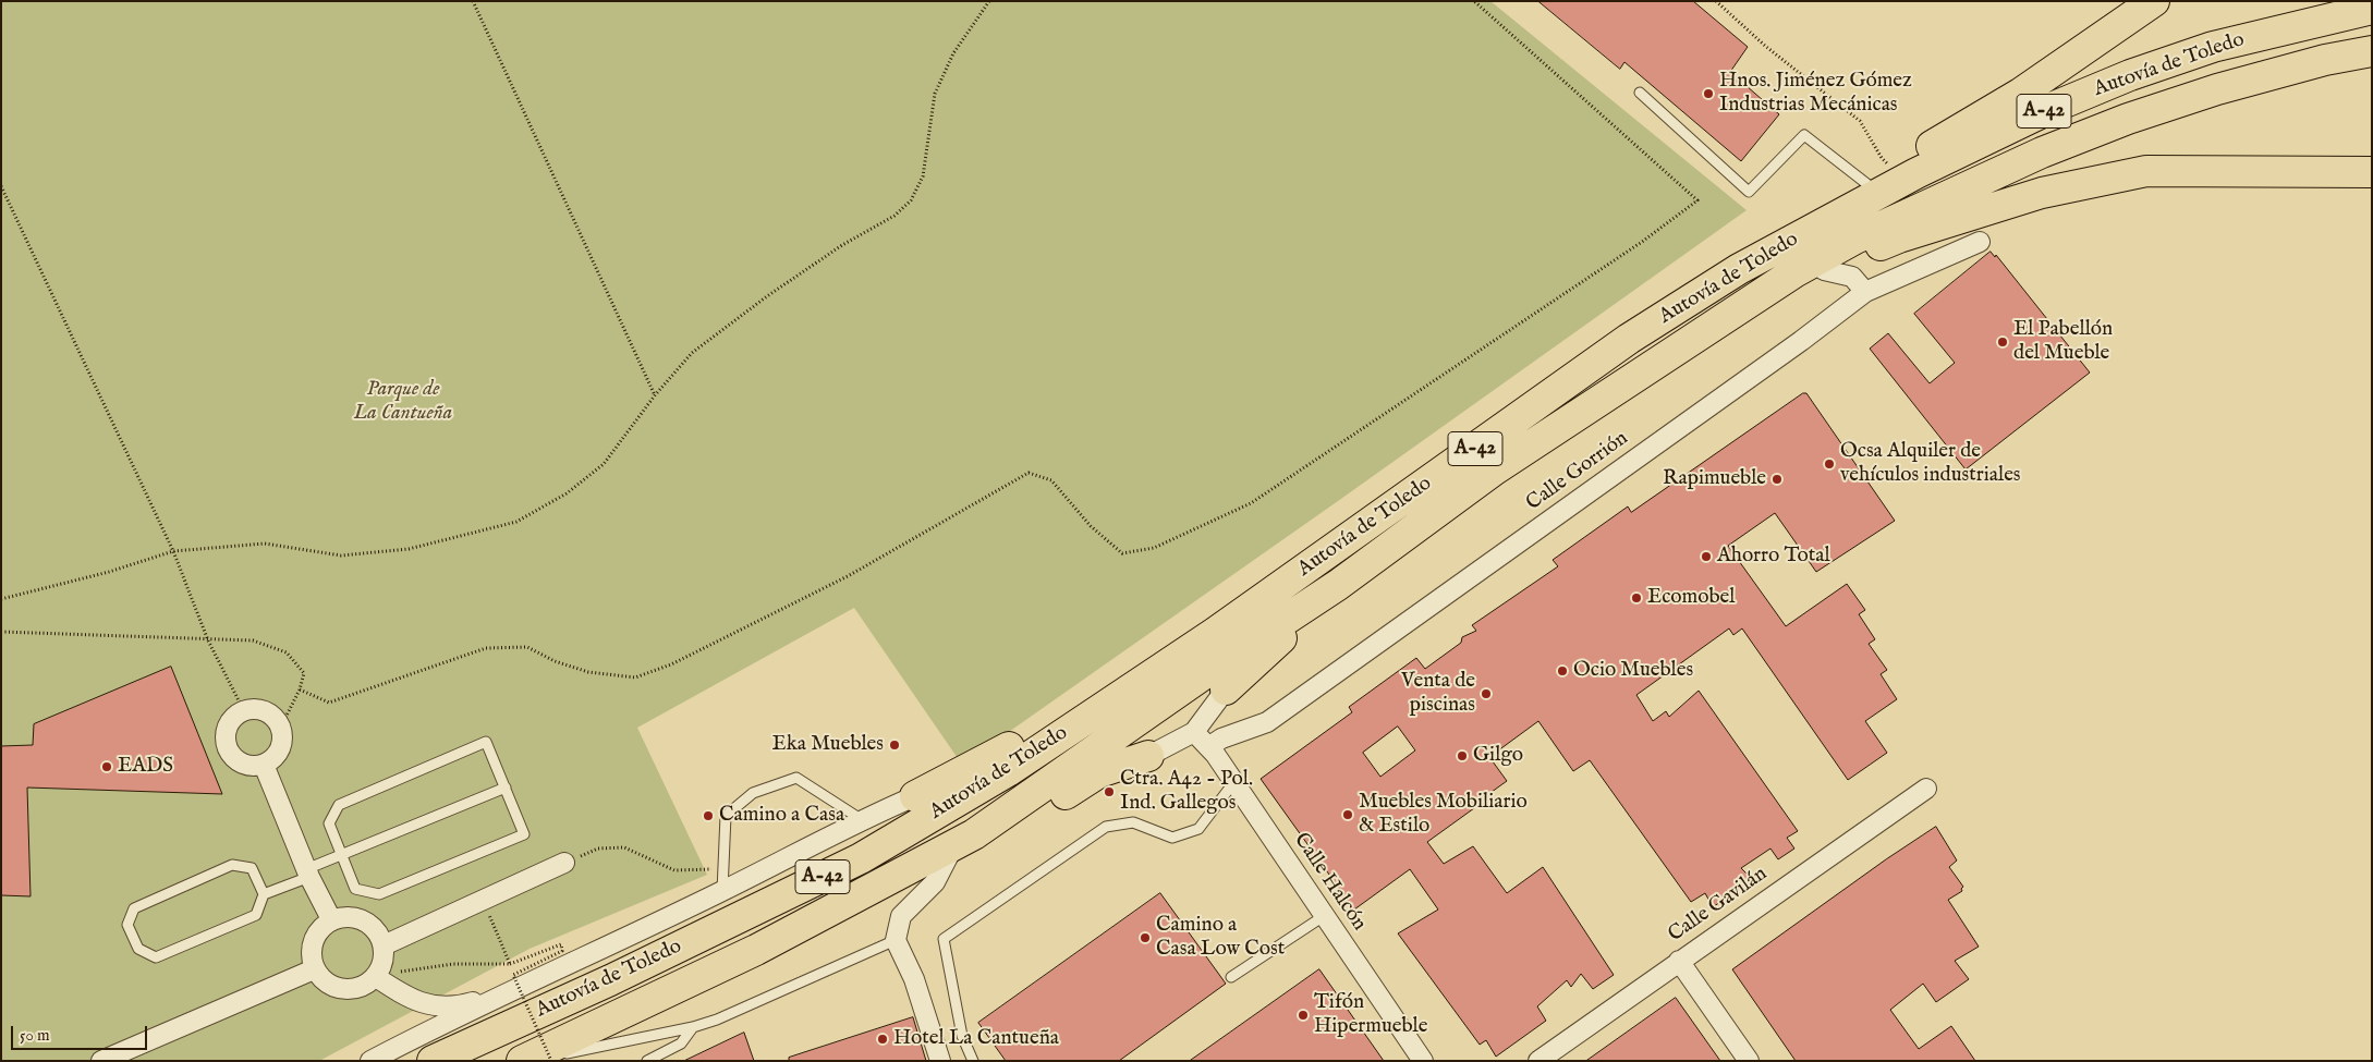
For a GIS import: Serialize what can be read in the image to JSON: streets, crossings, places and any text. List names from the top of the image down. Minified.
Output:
{"streets":{"highway":["Autovía de Toledo","A-42"],"street":["Calle Gorrión","Calle Halcón","Calle Gavilán"]},"crossings":[["Calle Gorrión","Calle Halcón"]],"parks":["Parque de La Cantueña"],"places":["Hnos. Jiménez Gómez Industrias Mecánicas","El Pabellón del Mueble","Ocsa Alquiler de vehículos industriales","Rapimueble","Ahorro Total","Ecomobel","Ocio Muebles","Venta de piscinas","Eka Muebles","Gilgo","EADS","Ctra. A42 - Pol. Ind. Gallegos","Muebles Mobiliario & Estilo","Camino a Casa","Camino a Casa Low Cost","Tifón Hipermueble","Hotel La Cantueña"],"scale_bar":"50 m"}
